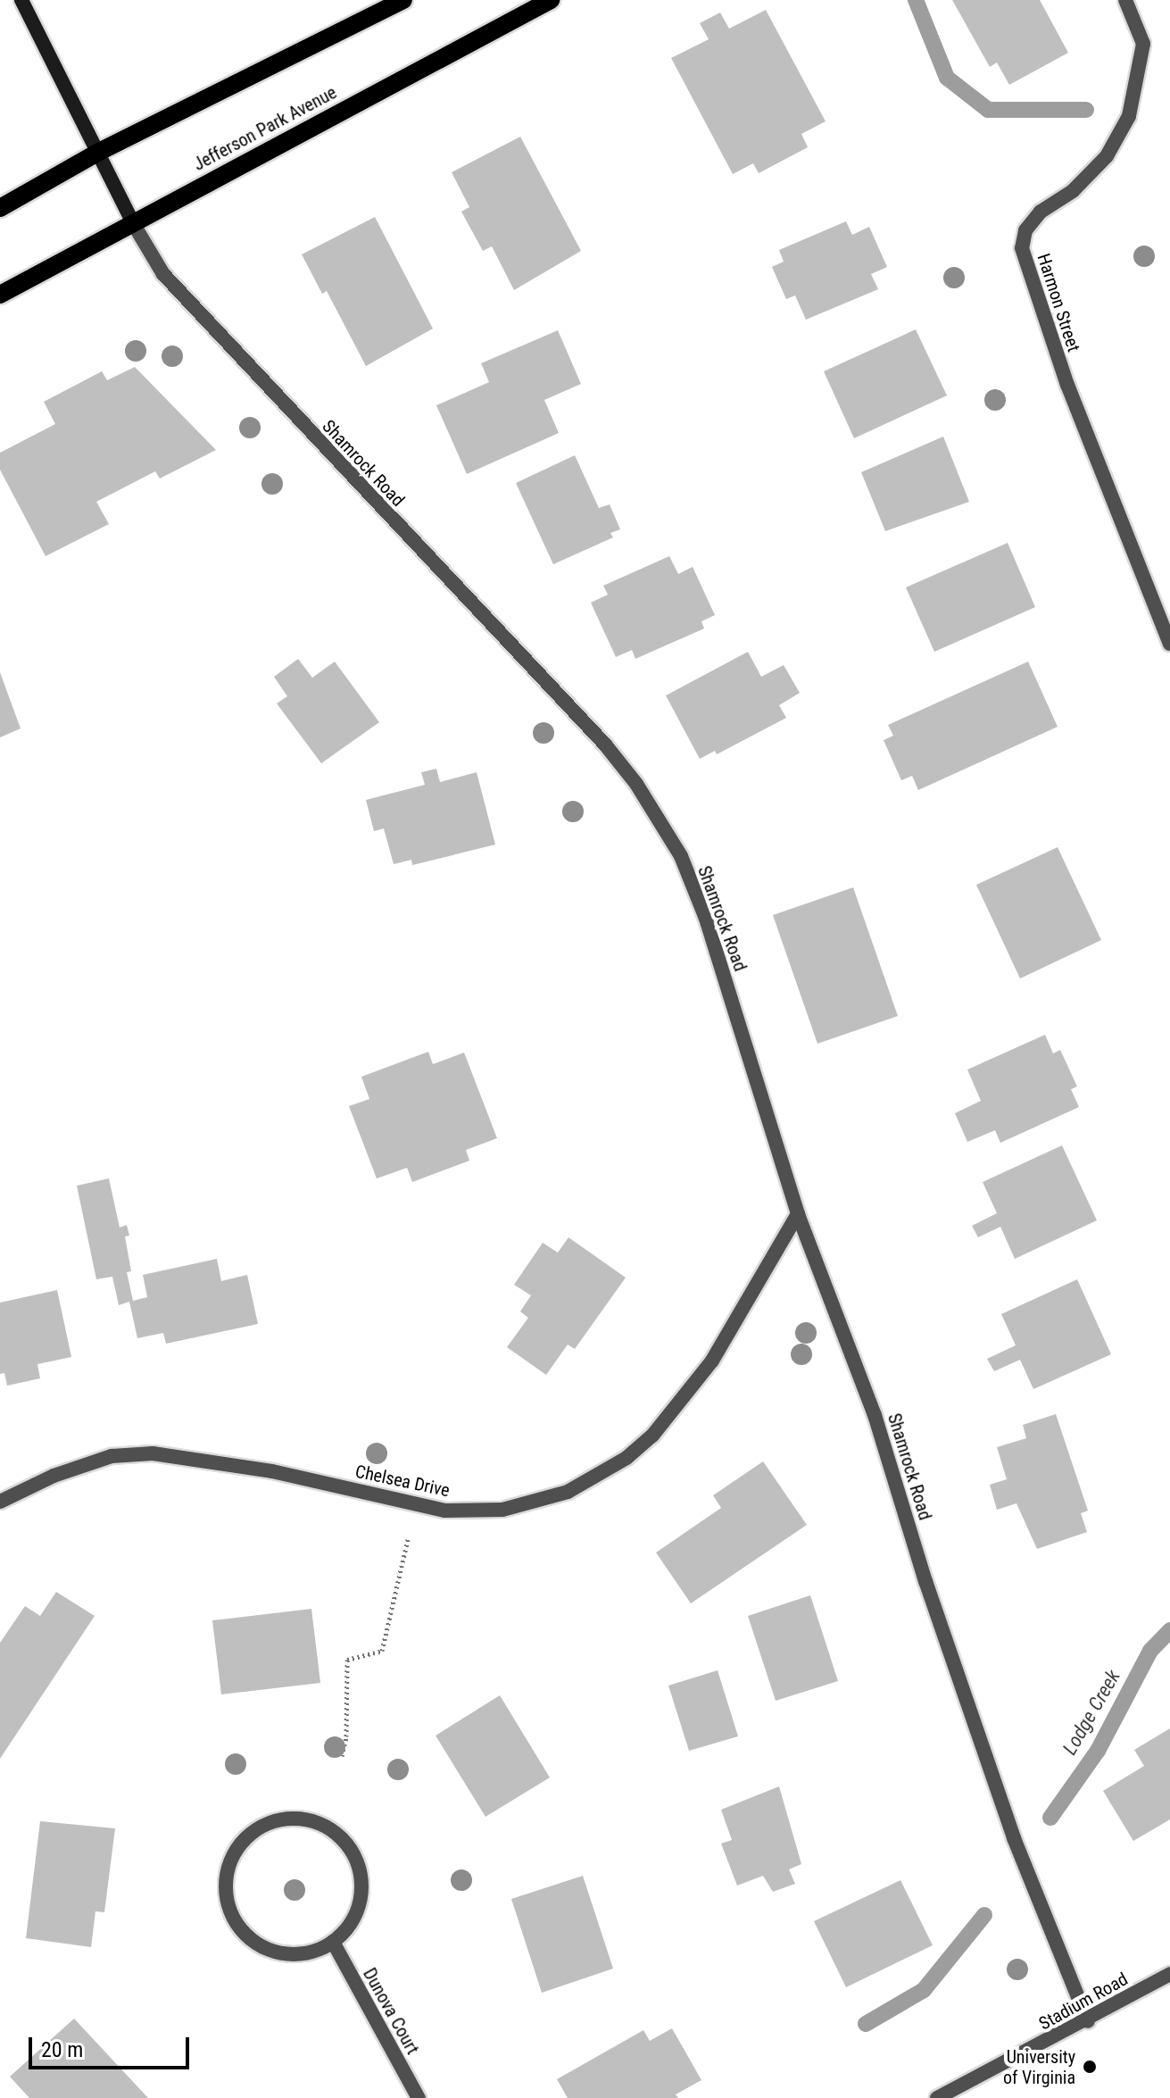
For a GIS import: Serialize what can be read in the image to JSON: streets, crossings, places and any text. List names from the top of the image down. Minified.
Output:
{"streets":{"main road":["Jefferson Park Avenue"],"street":["Harmon Street","Shamrock Road","Chelsea Drive","Stadium Road","Dunova Court"]},"crossings":[["Jefferson Park Avenue","Shamrock Road"],["Shamrock Road","Chelsea Drive"],["Shamrock Road","Stadium Road"]],"water":["Lodge Creek"],"places":["University of Virginia"],"scale_bar":"20 m"}
